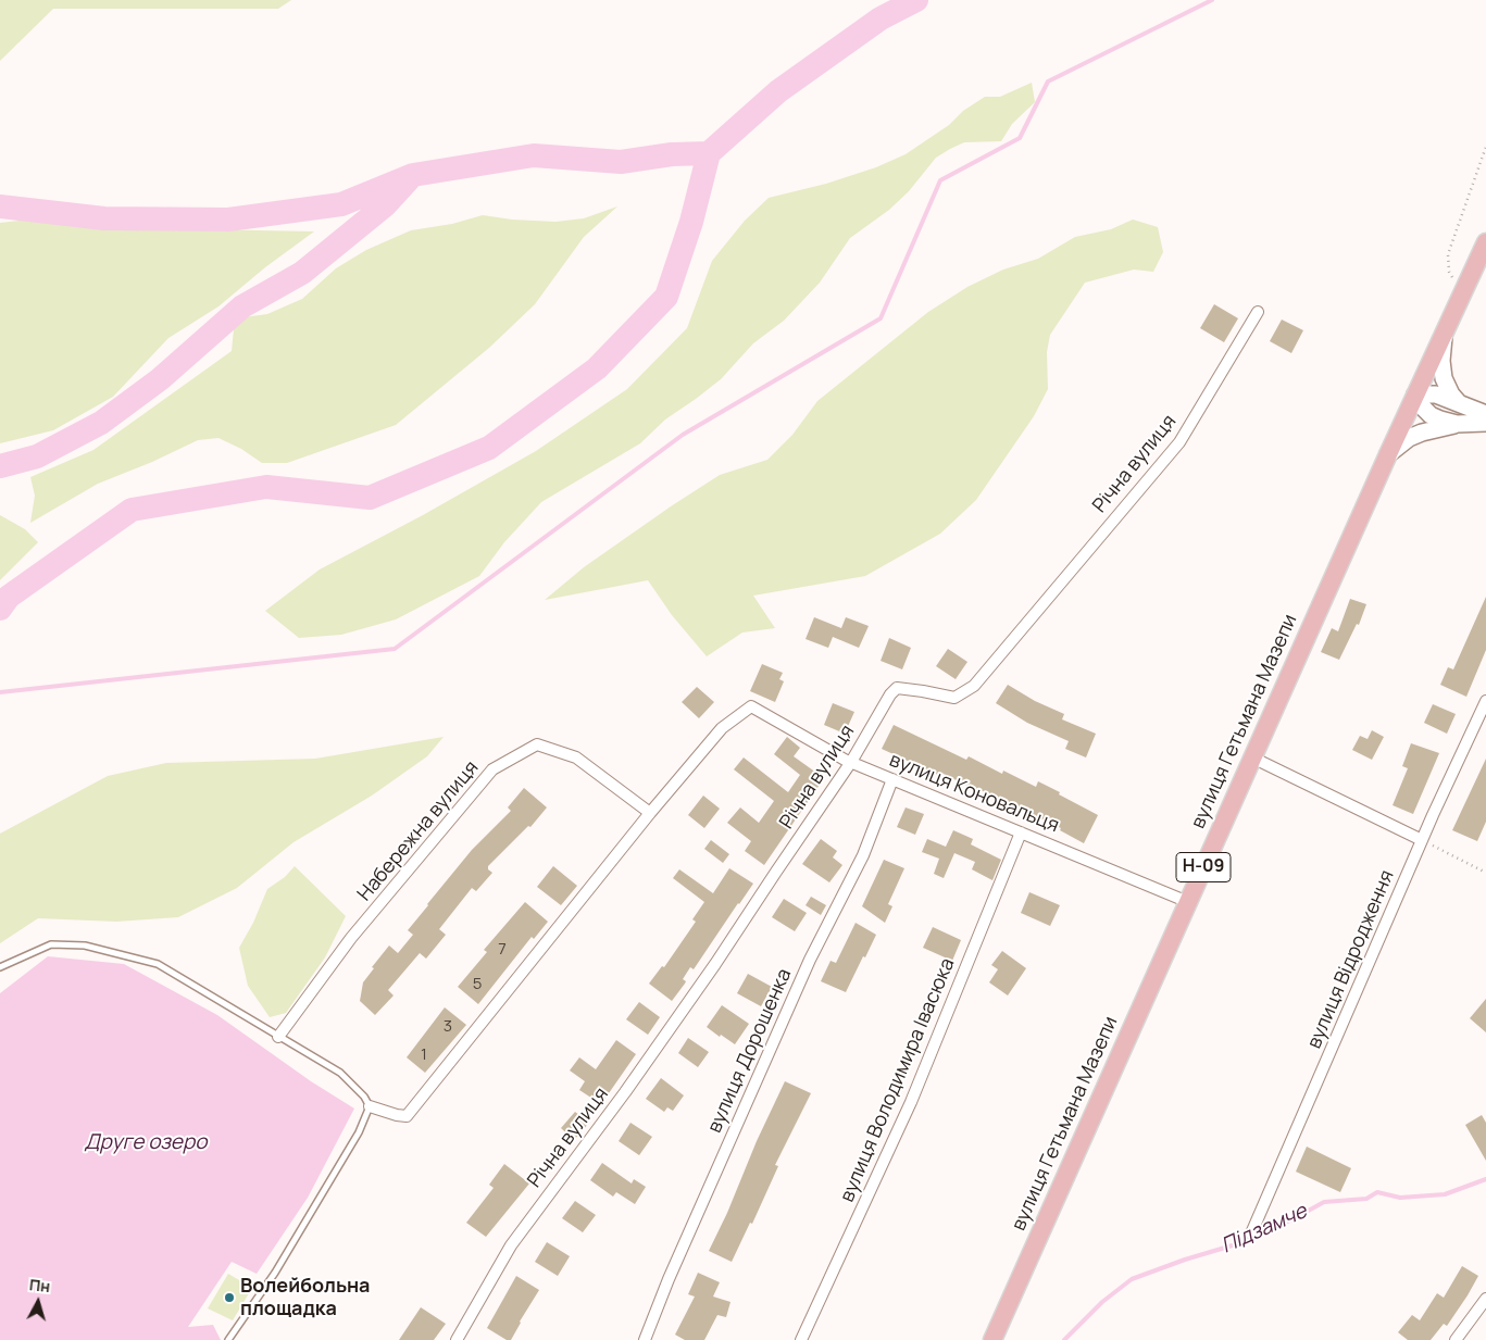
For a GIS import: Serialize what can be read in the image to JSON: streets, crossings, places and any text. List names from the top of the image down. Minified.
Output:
{"streets":{"main road":["вулиця Гетьмана Мазепи","Н-09"],"street":["Річна вулиця","вулиця Коновальця","Набережна вулиця","вулиця Відродження","вулиця Дорошенка","вулиця Володимира Івасюка"]},"crossings":[["Річна вулиця","вулиця Коновальця"],["вулиця Гетьмана Мазепи","вулиця Коновальця"],["вулиця Коновальця","Набережна вулиця"],["вулиця Коновальця","вулиця Дорошенка"],["вулиця Коновальця","вулиця Володимира Івасюка"]],"water":["Друге озеро","Підзамче"],"places":["Волейбольна площадка"],"house_numbers":["7","5","3","1"],"north":"top"}
